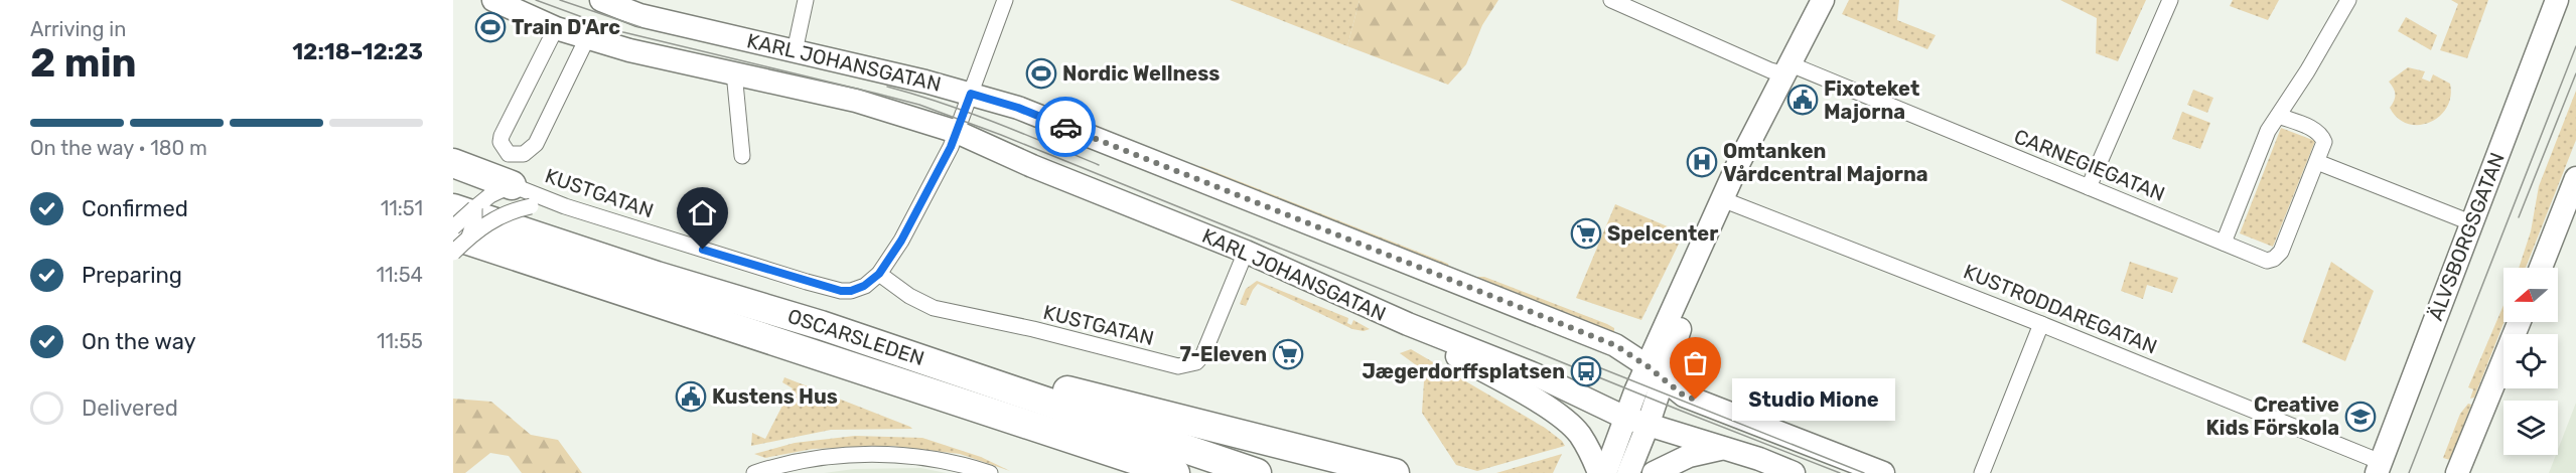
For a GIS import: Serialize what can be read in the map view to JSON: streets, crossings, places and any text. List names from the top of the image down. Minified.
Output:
{"streets":{"highway":["OSCARSLEDEN"],"street":["KARL JOHANSGATAN","CARNEGIEGATAN","KUSTGATAN","ÄLVSBORGSGATAN","KUSTRODDAREGATAN"]},"crossings":[["KARL JOHANSGATAN","KUSTGATAN"],["KUSTGATAN","OSCARSLEDEN"],["ÄLVSBORGSGATAN","KUSTRODDAREGATAN"]],"places":{"sports":["Train D'Arc","Nordic Wellness"],"public building":["Fixoteket Majorna","Kustens Hus"],"hospital":["Omtanken Vårdcentral Majorna"],"supermarket":["Spelcenter","7-Eleven"],"bus stop":["Jægerdorffsplatsen"],"other":["Studio Mione"],"school or university":["Creative Kids Förskola"]},"north":"left","page":{"heading":["2 min","Arriving in","12:18–12:23"],"bar":"On the way · 180 m","list":[["Confirmed","11:51"],["Preparing","11:54"],["On the way","11:55"],"Delivered"],"bubble":"Studio Mione"}}
